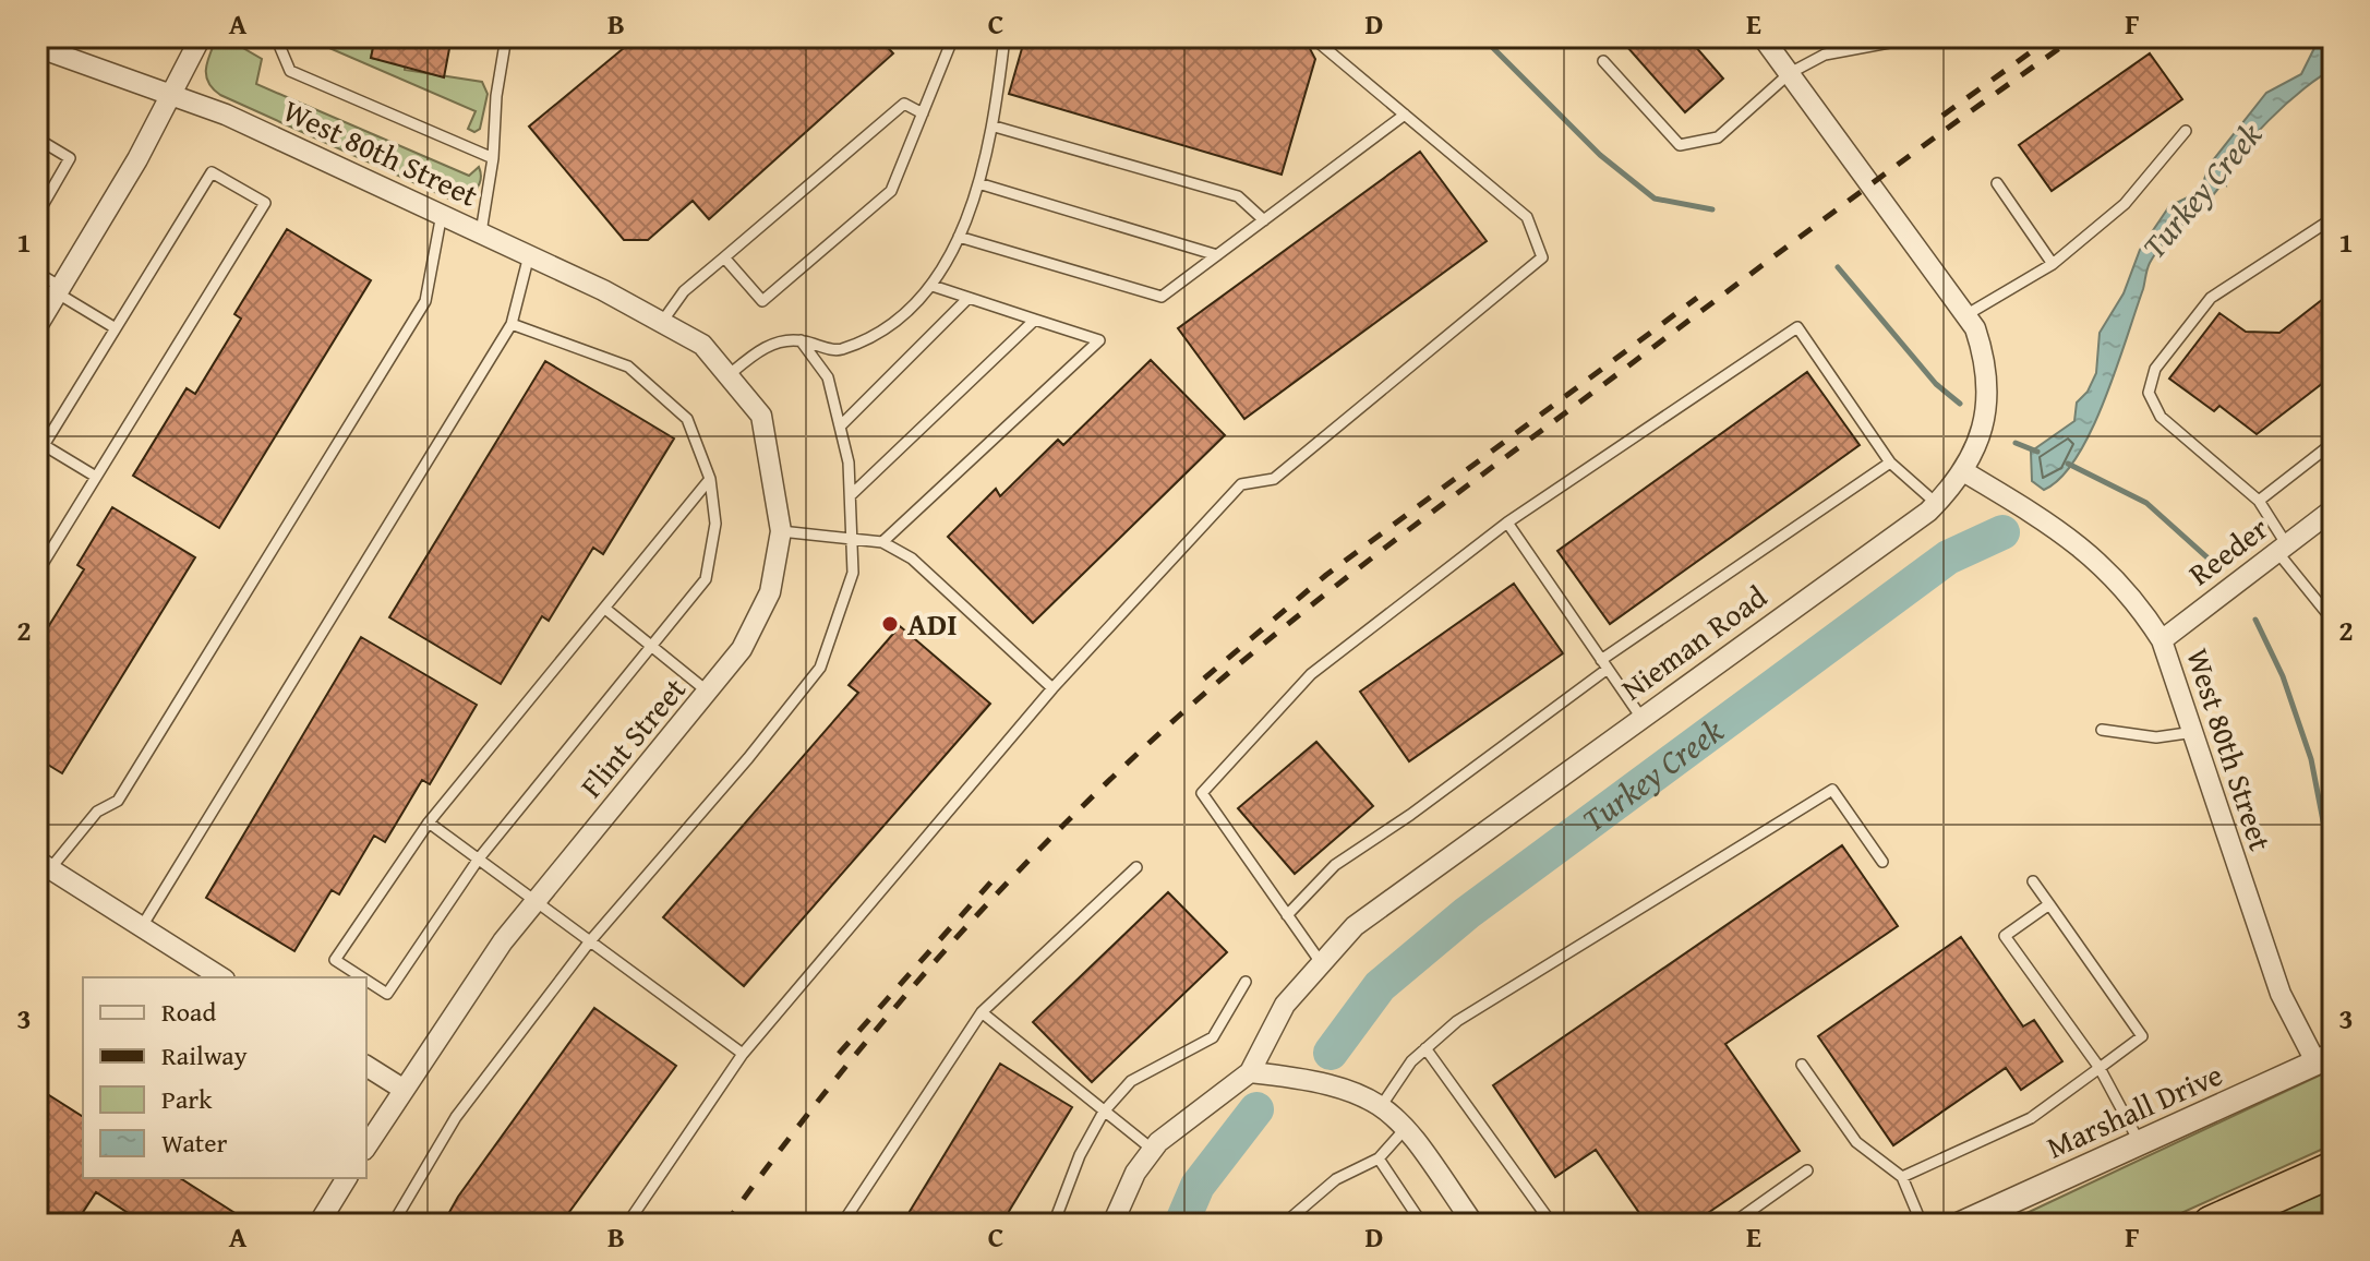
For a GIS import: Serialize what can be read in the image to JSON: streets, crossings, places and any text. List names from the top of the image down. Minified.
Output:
{"streets":{"street":["West 80th Street","Reeder","Nieman Road","Flint Street","Marshall Drive"]},"crossings":[["West 80th Street","Reeder"],["West 80th Street","Nieman Road"],["West 80th Street","Flint Street"],["West 80th Street","Marshall Drive"]],"water":["Turkey Creek"],"places":["ADI"],"legend":["Road","Railway","Park","Water"],"grid":{"columns":["A","B","C","D","E","F"],"rows":["1","2","3"]}}
